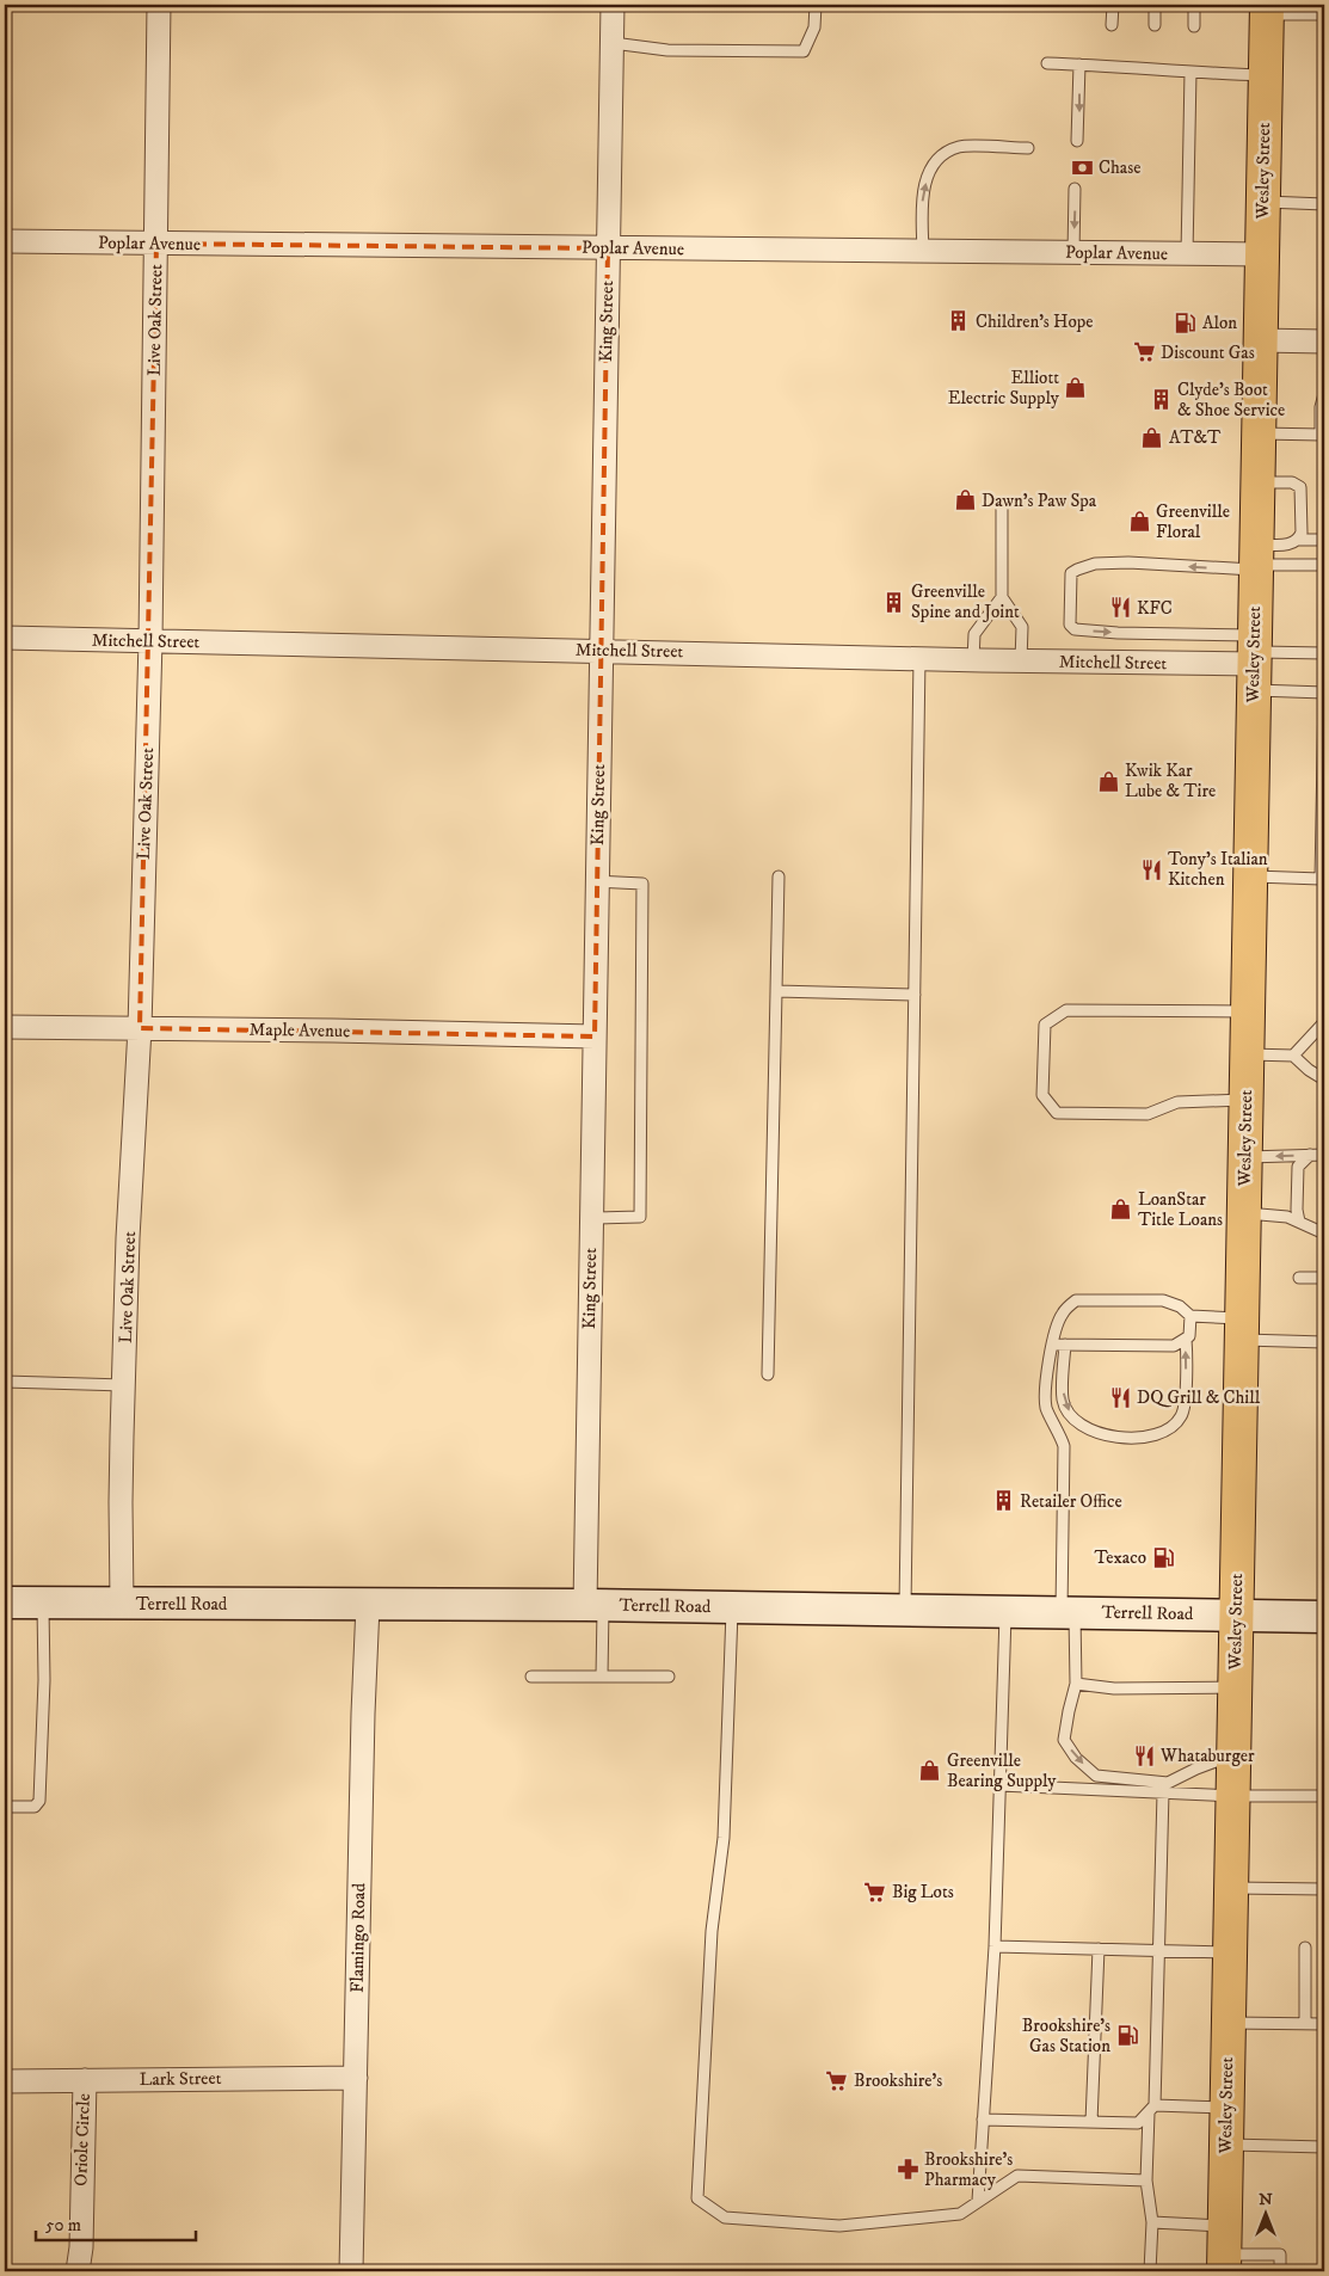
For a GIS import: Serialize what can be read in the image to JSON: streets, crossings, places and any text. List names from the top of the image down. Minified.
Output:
{"streets":{"main road":["Wesley Street"],"street":["Poplar Avenue","Live Oak Street","King Street","Mitchell Street","Maple Avenue","Terrell Road","Flamingo Road","Lark Street","Oriole Circle"]},"crossings":[["Wesley Street","Poplar Avenue"],["Wesley Street","Mitchell Street"],["Wesley Street","Terrell Road"],["Poplar Avenue","Live Oak Street"],["Poplar Avenue","King Street"],["Live Oak Street","Mitchell Street"],["Live Oak Street","Maple Avenue"],["Live Oak Street","Terrell Road"],["King Street","Mitchell Street"],["King Street","Maple Avenue"],["King Street","Terrell Road"],["Terrell Road","Flamingo Road"],["Flamingo Road","Lark Street"],["Lark Street","Oriole Circle"]],"places":{"bank":["Chase"],"building":["Children's Hope","Clyde's Boot & Shoe Service","Greenville Spine and Joint","Retailer Office"],"fuel station":["Alon","Texaco","Brookshire's Gas Station"],"supermarket":["Discount Gas","Big Lots","Brookshire's"],"shop":["Elliott Electric Supply","AT&T","Dawn's Paw Spa","Greenville Floral","Kwik Kar Lube & Tire","LoanStar Title Loans","Greenville Bearing Supply"],"restaurant":["KFC","Tony's Italian Kitchen","DQ Grill & Chill","Whataburger"],"pharmacy":["Brookshire's Pharmacy"]},"scale_bar":"50 m","north":"top"}
